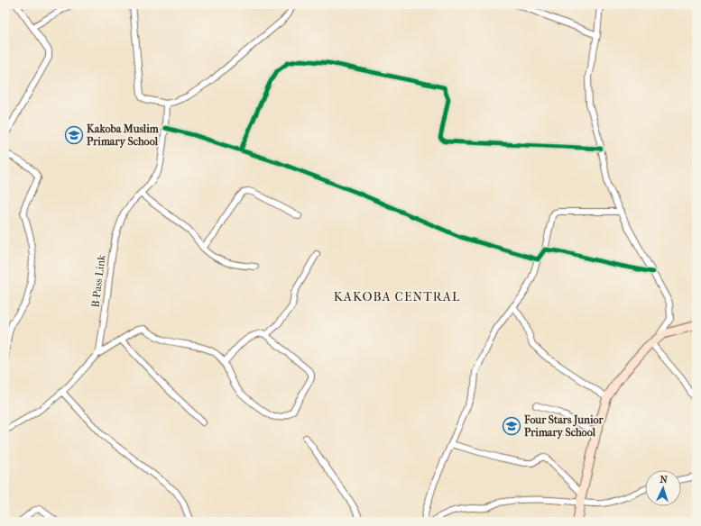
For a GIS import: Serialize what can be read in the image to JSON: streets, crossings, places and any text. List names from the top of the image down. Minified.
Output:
{"streets":{"street":["B-Pass Link"]},"districts":["KAKOBA CENTRAL"],"places":{"school or university":["Kakoba Muslim Primary School","Four Stars Junior Primary School"]},"north":"top"}
